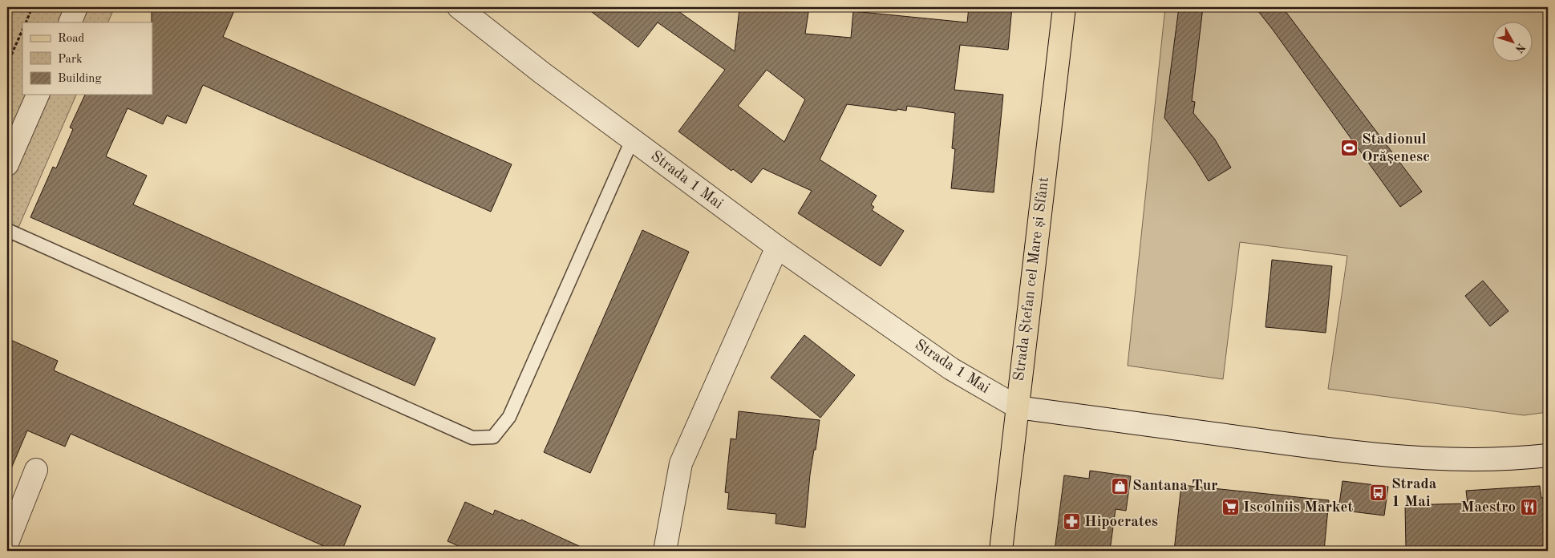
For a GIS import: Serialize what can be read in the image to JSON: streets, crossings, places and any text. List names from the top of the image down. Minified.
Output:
{"streets":{"main road":["Strada Ștefan cel Mare și Sfânt"],"street":["Strada 1 Mai"]},"crossings":[["Strada 1 Mai","Strada Ștefan cel Mare și Sfânt"]],"places":{"sports":["Stadionul Orășenesc"],"shop":["Santana Tur"],"bus stop":["Strada 1 Mai"],"supermarket":["Iscolniis Market"],"restaurant":["Maestro"],"pharmacy":["Hipocrates"]},"legend":["Road","Park","Building"],"north":"bottom right"}
